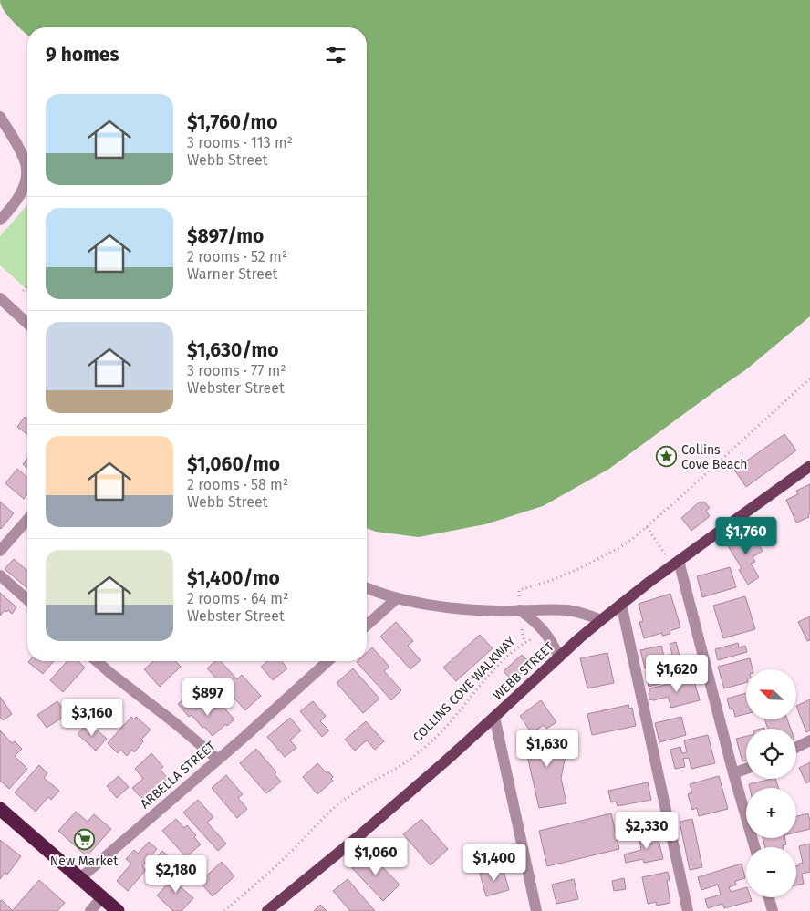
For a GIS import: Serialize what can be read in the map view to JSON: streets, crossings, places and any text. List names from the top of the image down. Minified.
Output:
{"streets":{"main road":["WEBB STREET"],"street":["ARBELLA STREET"],"path":["COLLINS COVE WALKWAY"]},"places":{"place":["Collins Cove Beach"],"supermarket":["New Market"]},"north":"top left","page":{"heading":"9 homes","list":[{"name":"$1,760/mo","note":"3 rooms · 113 m² · Webb Street"},{"name":"$897/mo","note":"2 rooms · 52 m² · Warner Street"},{"name":"$1,630/mo","note":"3 rooms · 77 m² · Webster Street"},{"name":"$1,060/mo","note":"2 rooms · 58 m² · Webb Street"},{"name":"$1,400/mo","note":"2 rooms · 64 m² · Webster Street"}],"price":["$1,760","$1,620","$897","$3,160","$1,630","$2,330","$1,060","$1,400","$2,180"],"map_buttons":["+","−"]}}
